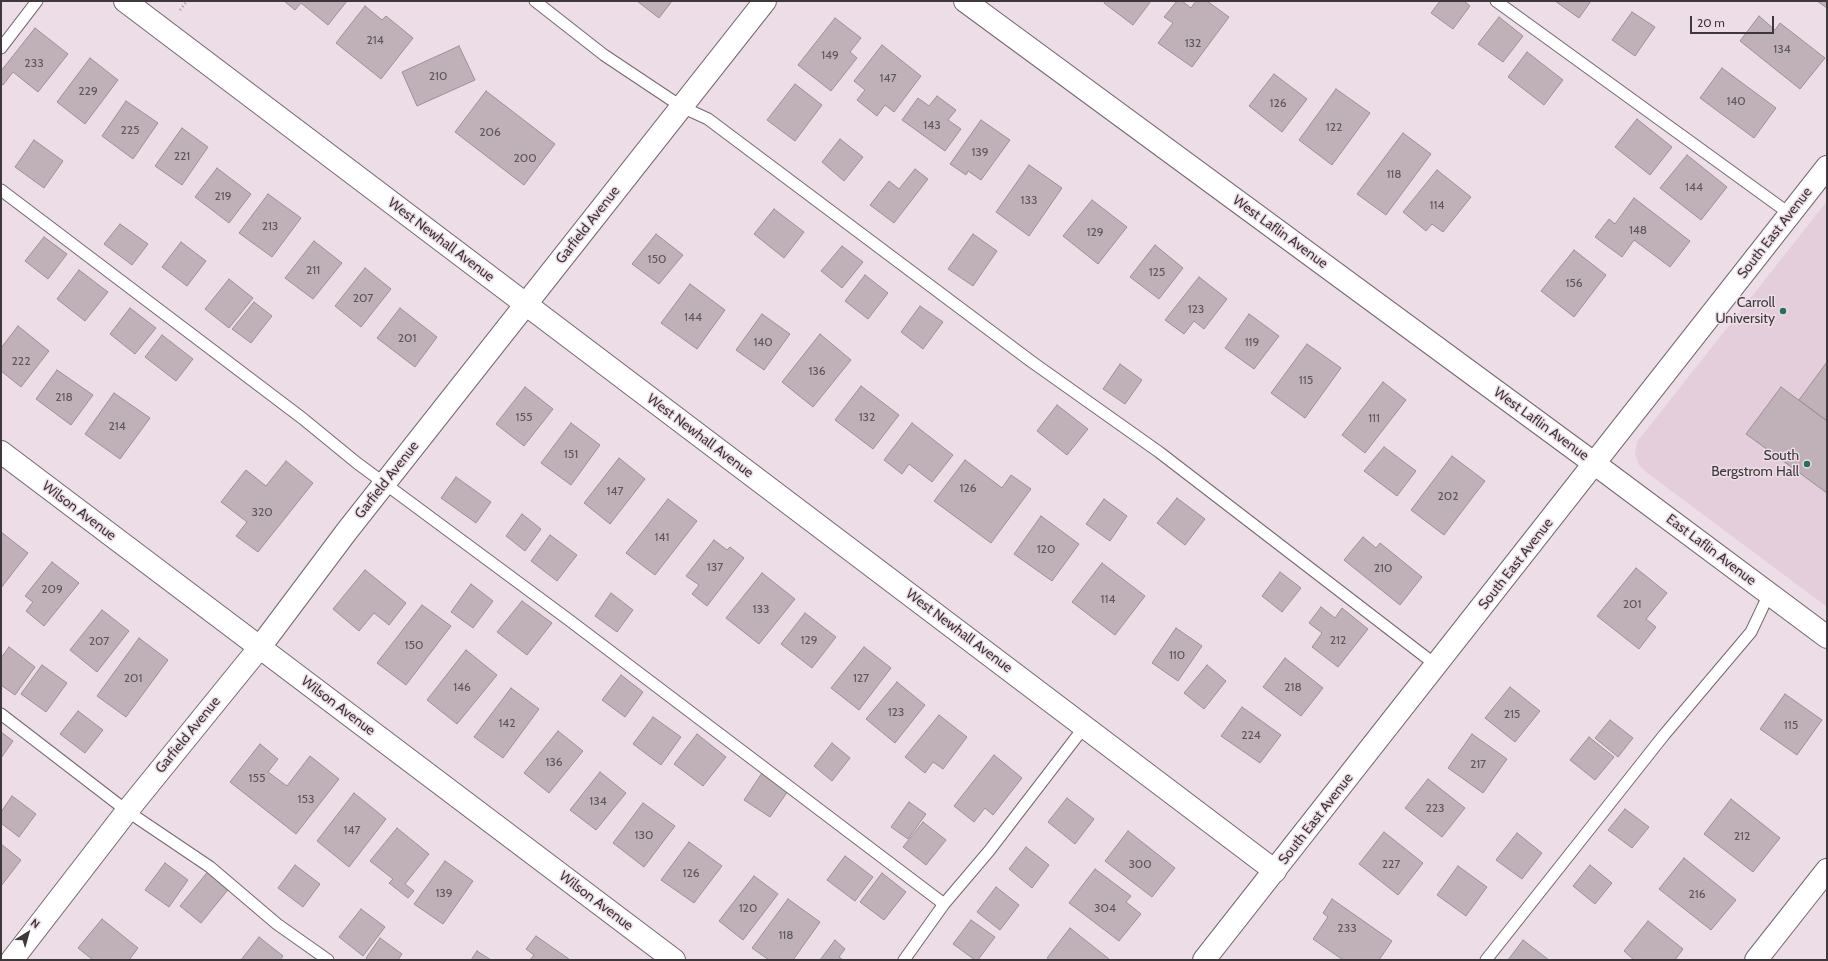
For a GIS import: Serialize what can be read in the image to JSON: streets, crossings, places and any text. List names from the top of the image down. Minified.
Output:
{"streets":{"street":["Garfield Avenue","West Laflin Avenue","South East Avenue","West Newhall Avenue","Wilson Avenue","East Laflin Avenue"]},"crossings":[["Garfield Avenue","West Newhall Avenue"],["Garfield Avenue","Wilson Avenue"],["West Laflin Avenue","South East Avenue"],["West Laflin Avenue","East Laflin Avenue"],["South East Avenue","West Newhall Avenue"],["South East Avenue","East Laflin Avenue"]],"places":["Carroll University","South Bergstrom Hall"],"house_numbers":["214","132","134","149","233","210","147","229","140","126","143","122","225","206","139","221","200","118","144","219","133","114","213","148","129","150","211","125","156","207","123","144","201","140","119","222","136","115","218","155","132","111","214","151","126","147","202","320","141","120","137","210","209","114","201","133","129","212","207","150","110","201","127","146","218","123","215","142","115","224","136","217","155","153","134","223","147","130","212","300","227","126","139","216","120","304","233","118"],"scale_bar":"20 m","north":"top right"}
